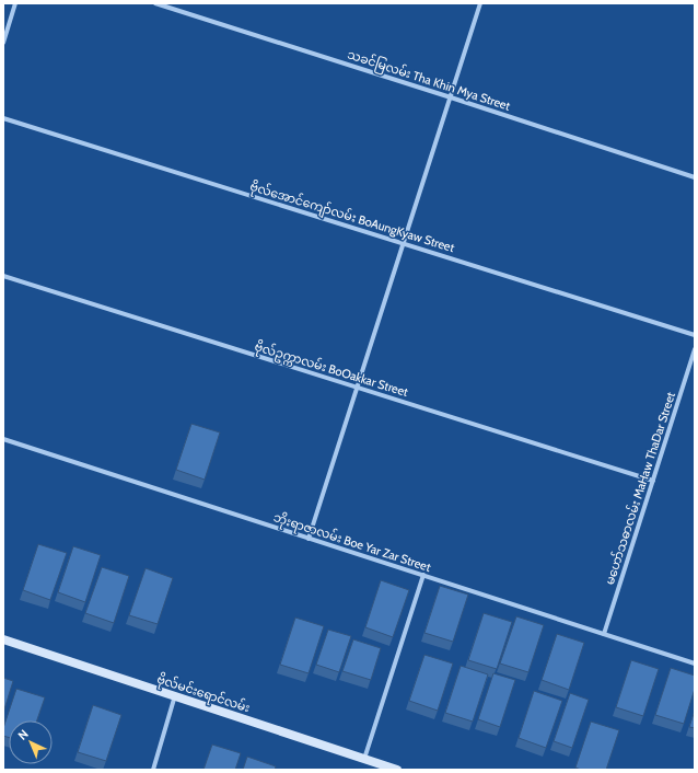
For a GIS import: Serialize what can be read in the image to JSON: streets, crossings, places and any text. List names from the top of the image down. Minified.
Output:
{"streets":{"street":["သခင်မြလမ်း Tha Khin Mya Street","ဗိုလ်အောင်ကျော်လမ်း BoAungKyaw Street","ဗိုလ်ဥက္ကာလမ်း BoOakkar Street","မဟော်သဓာလမ်း MaHaw ThaDar Street","ဘိုးရာဇာလမ်း Boe Yar Zar Street","ဗိုလ်မင်းရောင်လမ်း"]},"crossings":[["ဗိုလ်ဥက္ကာလမ်း BoOakkar Street","မဟော်သဓာလမ်း MaHaw ThaDar Street"],["မဟော်သဓာလမ်း MaHaw ThaDar Street","ဘိုးရာဇာလမ်း Boe Yar Zar Street"]],"north":"top left"}
